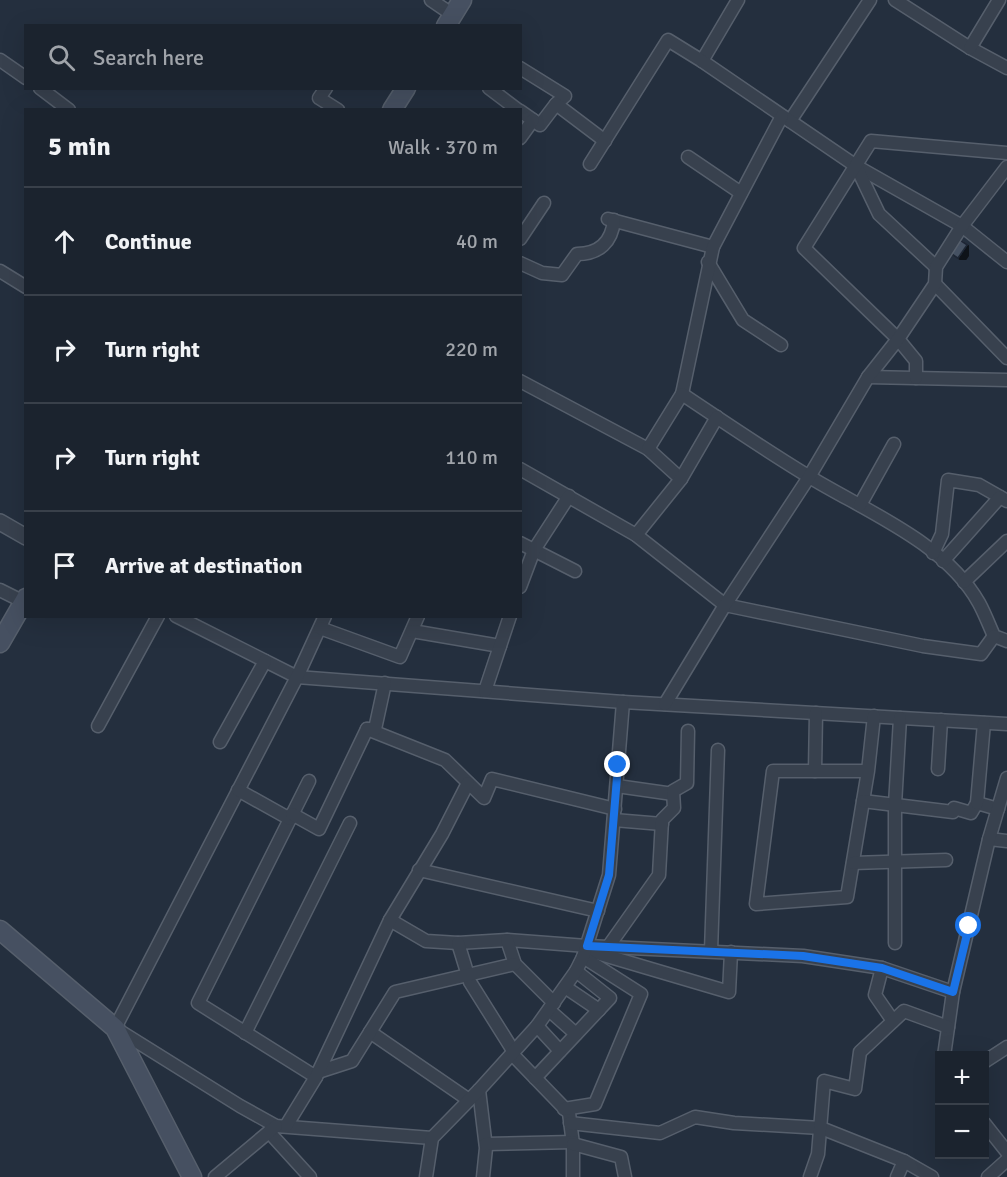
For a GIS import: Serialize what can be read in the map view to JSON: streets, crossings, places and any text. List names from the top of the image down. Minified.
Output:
{"page":{"search":"Search here","heading":["5 min","Walk · 370 m"],"list":[["Continue","40 m"],["Turn right","220 m"],["Turn right","110 m"],"Arrive at destination"],"map_buttons":["+","−"]}}
